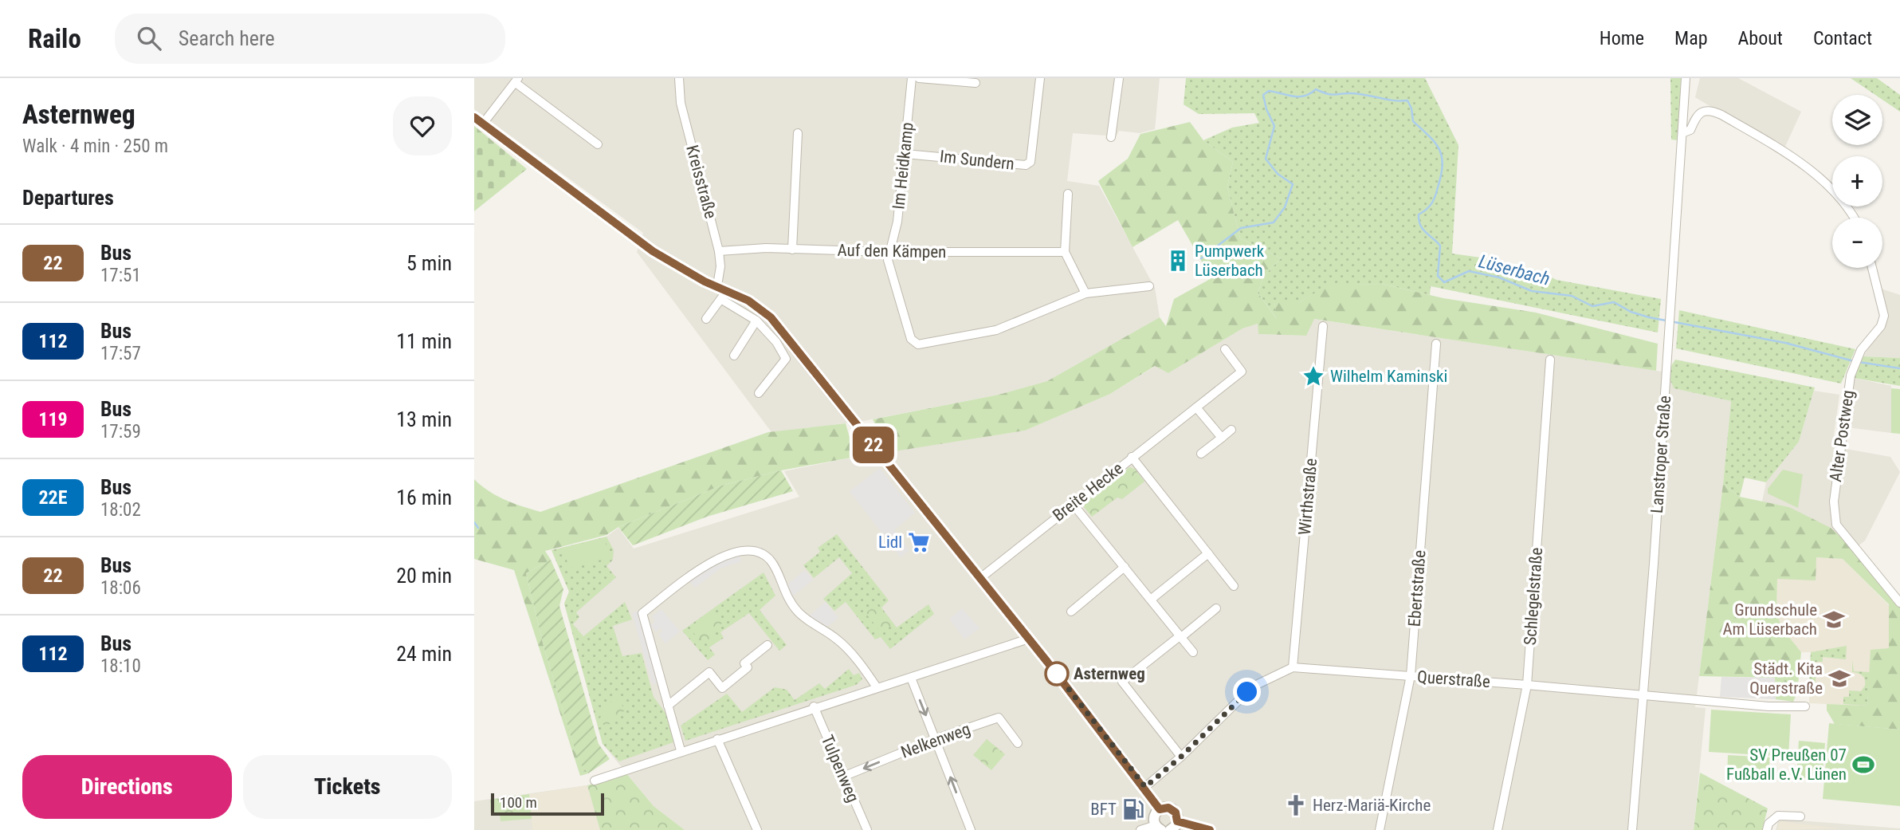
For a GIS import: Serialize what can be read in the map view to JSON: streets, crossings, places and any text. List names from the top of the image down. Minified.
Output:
{"streets":{"street":["Im Sundern","Im Heidkamp","Kreisstraße","Auf den Kämpen","Alter Postweg","Lanstroper Straße","Breite Hecke","Wirthstraße","Ebertstraße","Schlegelstraße","Querstraße","Nelkenweg","Tulpenweg"]},"crossings":[["Im Sundern","Im Heidkamp"],["Im Heidkamp","Auf den Kämpen"],["Kreisstraße","Auf den Kämpen"],["Lanstroper Straße","Querstraße"],["Wirthstraße","Querstraße"],["Ebertstraße","Querstraße"],["Schlegelstraße","Querstraße"],["Nelkenweg","Tulpenweg"]],"one_way":["Nelkenweg"],"water":["Lüserbach"],"places":{"building":["Pumpwerk Lüserbach"],"place":["Wilhelm Kaminski"],"supermarket":["Lidl"],"school or university":["Grundschule Am Lüserbach","Städt. Kita Querstraße"],"other":["Asternweg"],"sports":["SV Preußen 07 Fußball e.V. Lünen"],"church":["Herz-Mariä-Kirche"],"fuel station":["BFT"]},"lines":["bus line 22"],"scale_bar":"100 m","page":{"header":"Railo","search":"Search here","nav":["Home","Map","About","Contact"],"heading":[["Asternweg","Walk · 4 min · 250 m"],"Departures"],"on_map":"22","map_buttons":["+","−"],"list":[{"mark":"22","name":"Bus","note":"17:51","value":"5 min"},{"mark":"112","name":"Bus","note":"17:57","value":"11 min"},{"mark":"119","name":"Bus","note":"17:59","value":"13 min"},{"mark":"22E","name":"Bus","note":"18:02","value":"16 min"},{"mark":"22","name":"Bus","note":"18:06","value":"20 min"},{"mark":"112","name":"Bus","note":"18:10","value":"24 min"}],"buttons":["Directions","Tickets"],"scale":"100 m"}}
